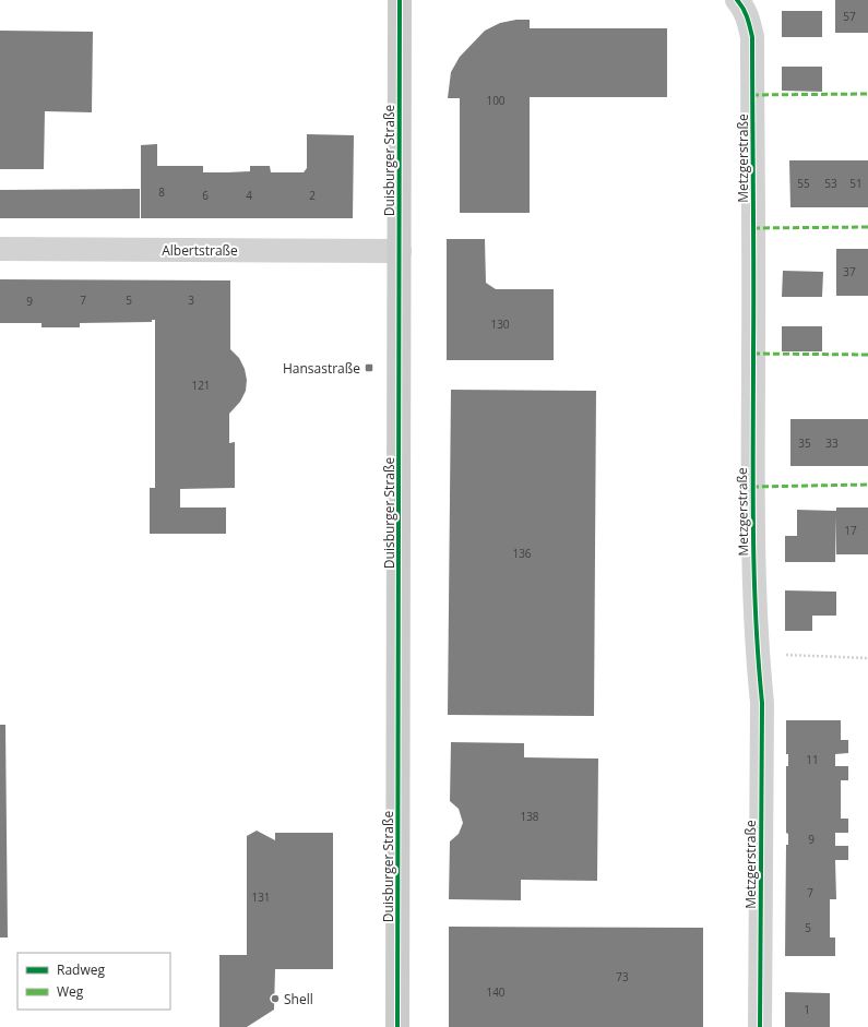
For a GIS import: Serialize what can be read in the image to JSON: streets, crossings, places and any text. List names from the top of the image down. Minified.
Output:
{"streets":{"main road":["Duisburger Straße"],"street":["Metzgerstraße","Albertstraße"]},"crossings":[["Duisburger Straße","Albertstraße"]],"places":{"transit":["Hansastraße"],"other":["Shell"]},"house_numbers":["57","100","55","53","51","8","6","4","2","37","7","5","3","9","130","121","35","33","17","136","11","138","9","7","131","5","73","140","1"],"legend":["Radweg","Weg"]}
